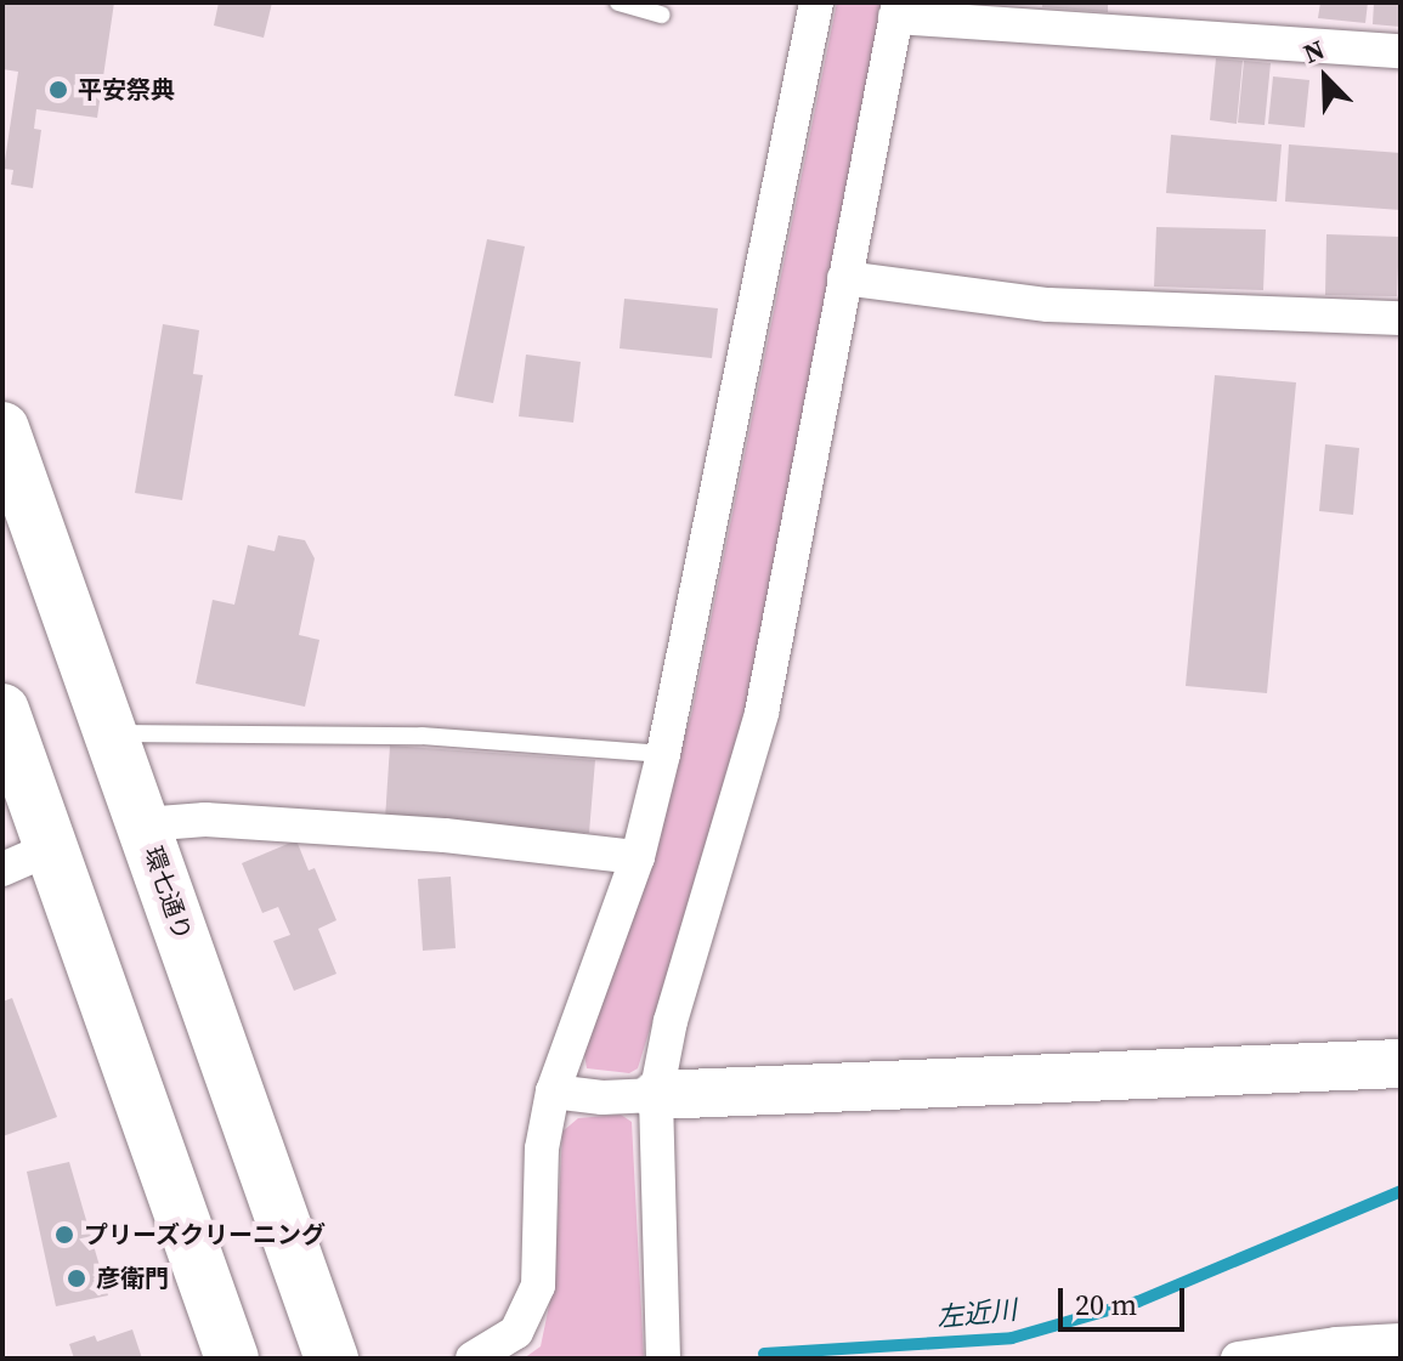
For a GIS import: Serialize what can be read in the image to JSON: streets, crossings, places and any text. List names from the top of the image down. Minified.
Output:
{"streets":{"main road":["環七通り"]},"water":["左近川"],"places":["平安祭典","プリーズクリーニング","彦衛門"],"scale_bar":"20 m","north":"top left"}
